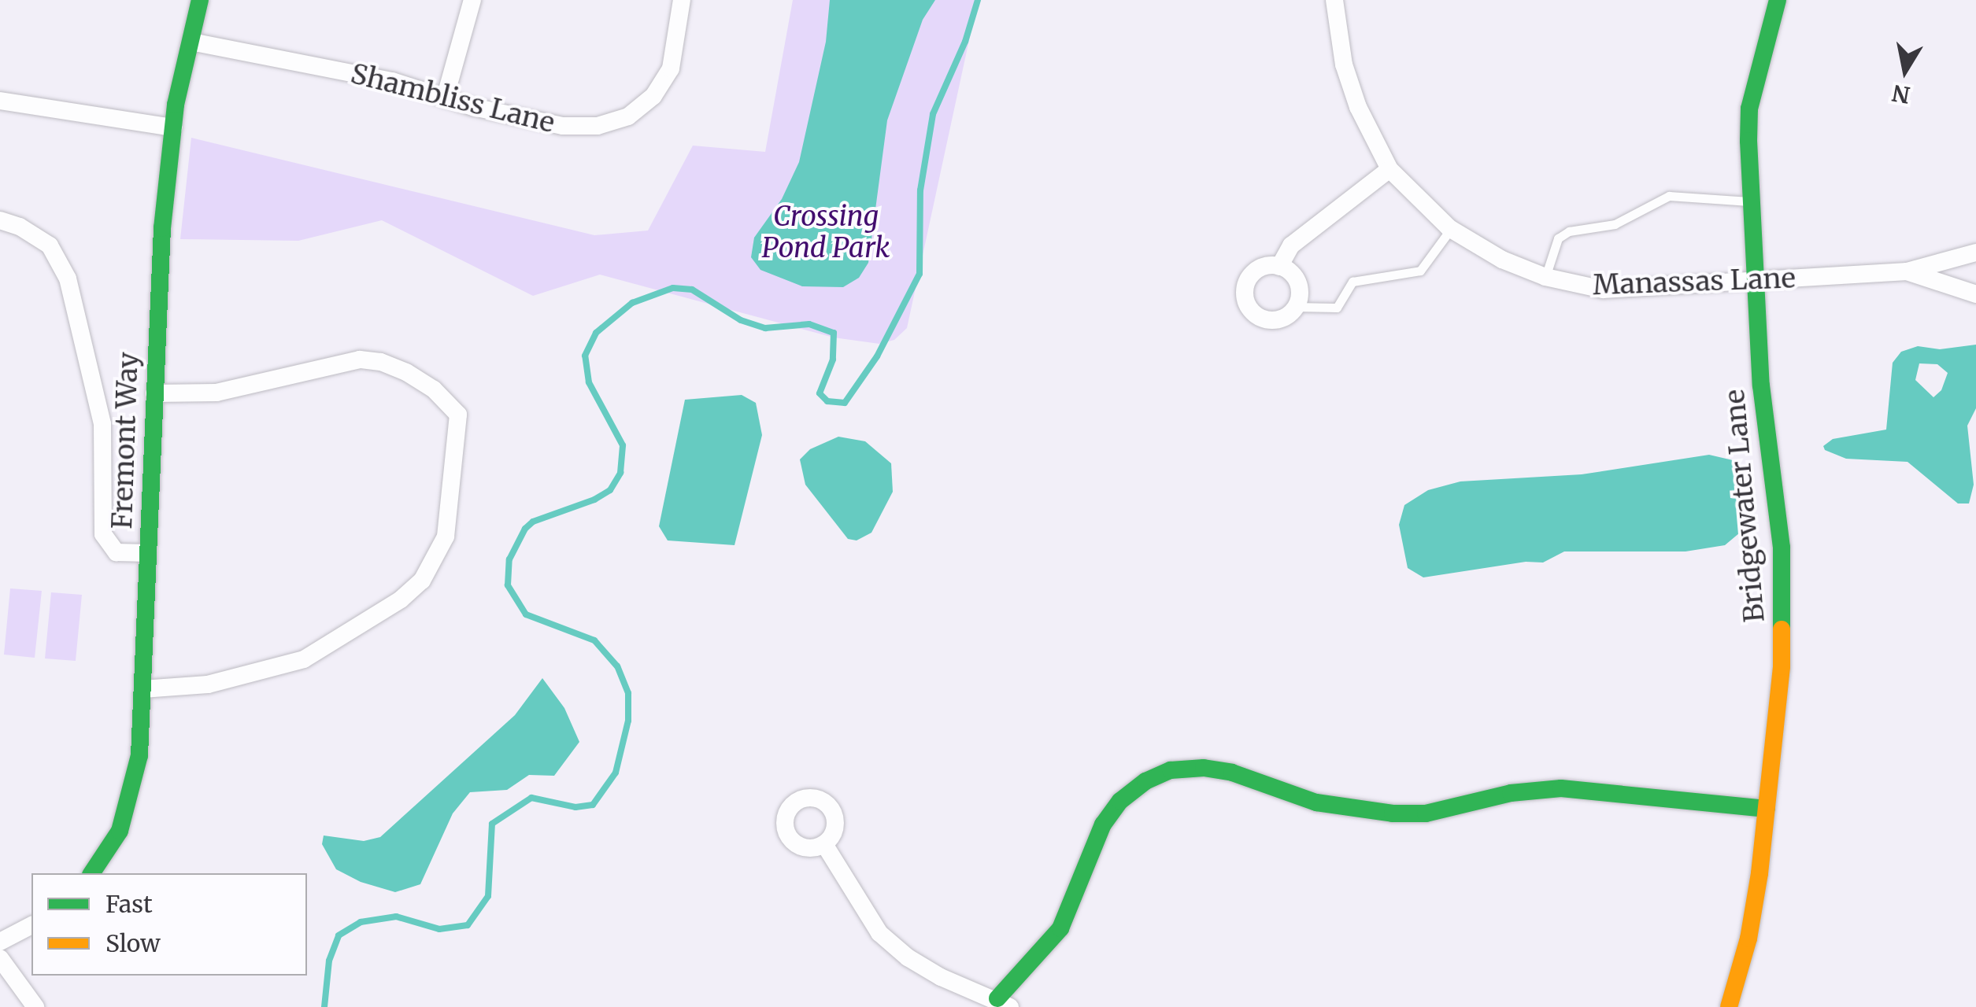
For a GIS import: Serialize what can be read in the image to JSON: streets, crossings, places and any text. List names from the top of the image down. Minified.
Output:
{"streets":{"street":["Shambliss Lane","Manassas Lane","Fremont Way","Bridgewater Lane"]},"crossings":[["Shambliss Lane","Fremont Way"],["Manassas Lane","Bridgewater Lane"]],"parks":["Crossing Pond Park"],"legend":["Fast","Slow"],"north":"bottom"}
